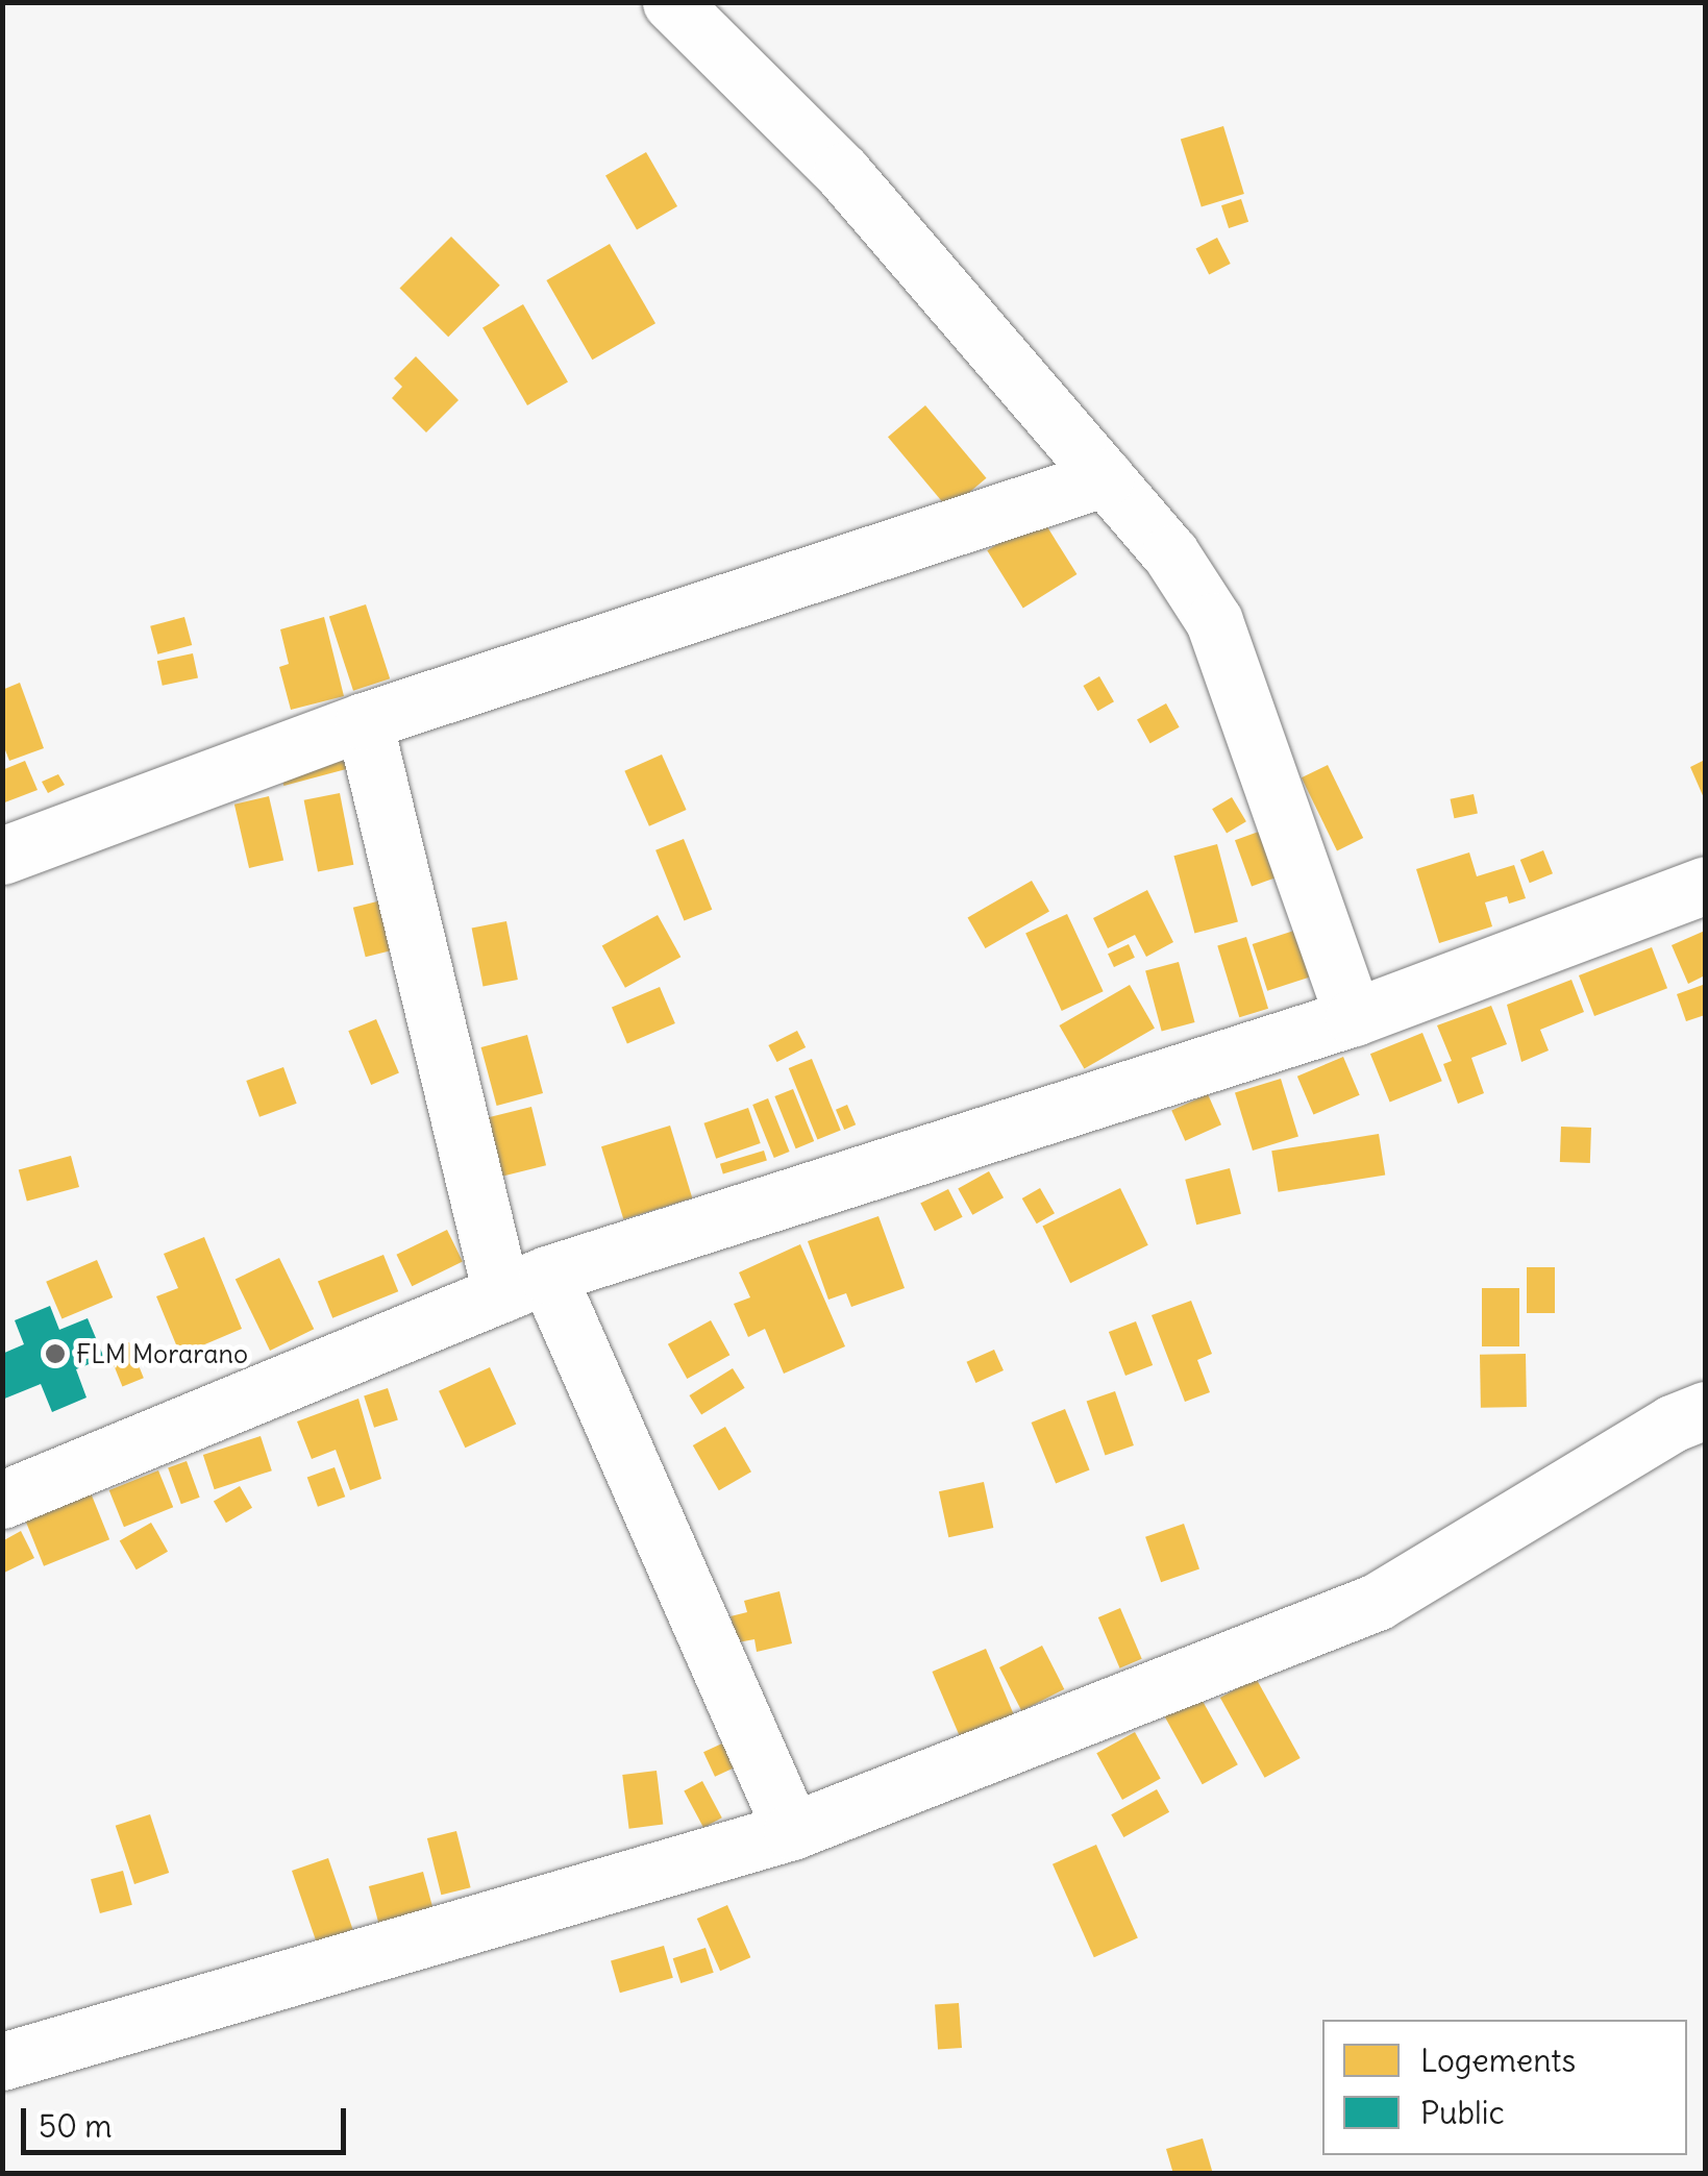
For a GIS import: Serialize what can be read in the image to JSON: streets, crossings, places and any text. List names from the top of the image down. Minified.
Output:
{"places":["FLM Morarano"],"legend":["Logements","Public"],"scale_bar":"50 m"}
